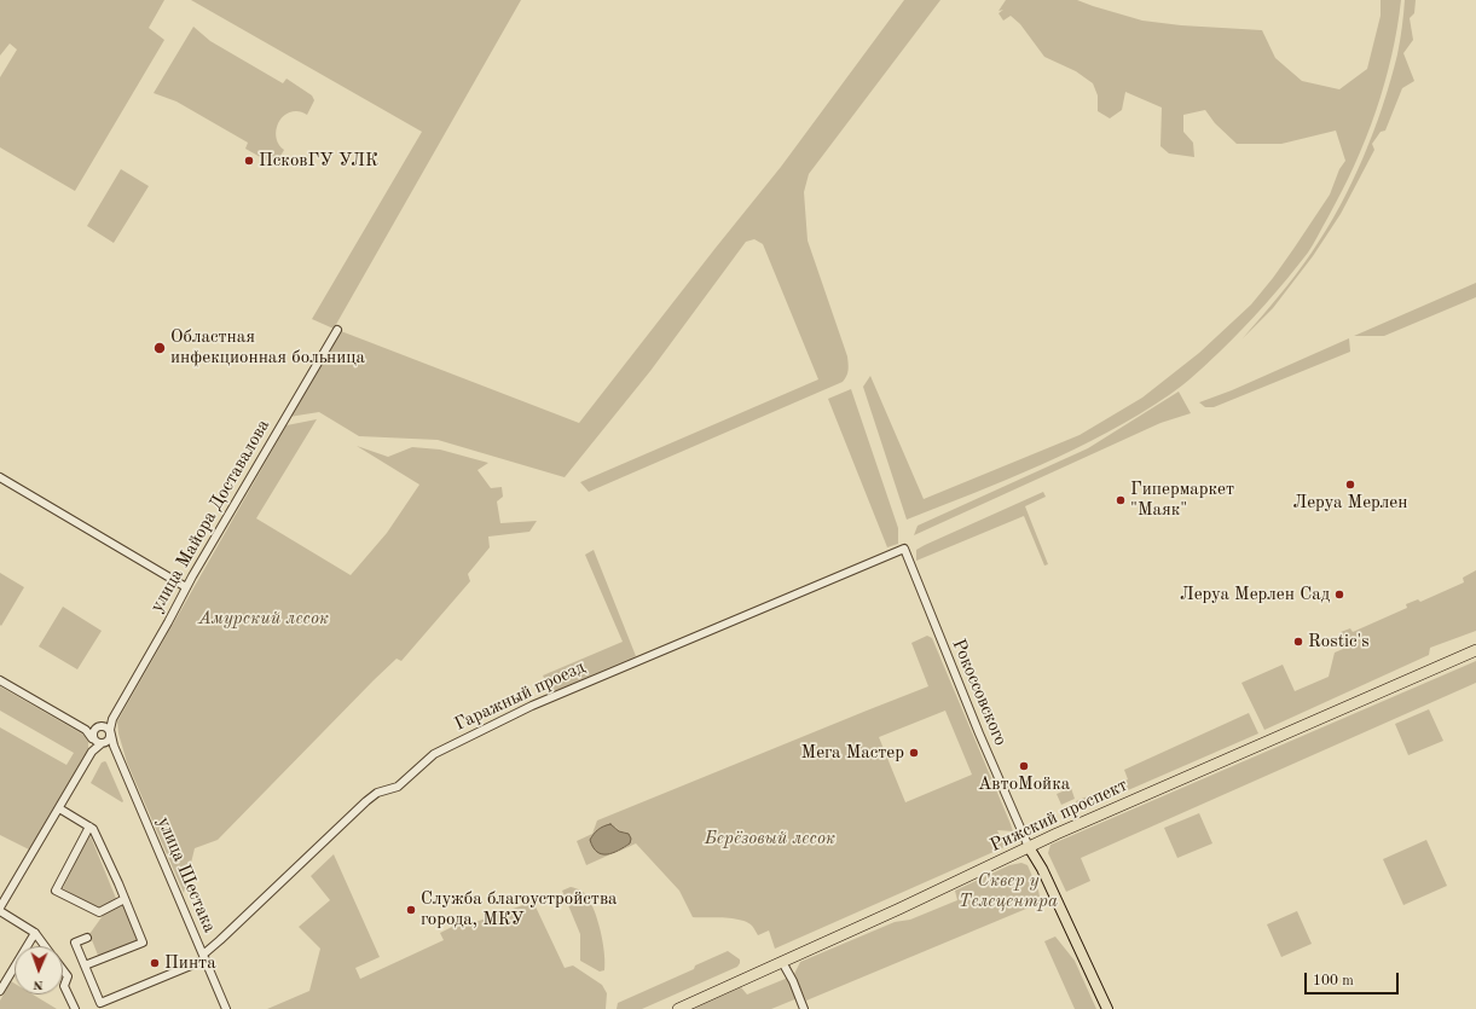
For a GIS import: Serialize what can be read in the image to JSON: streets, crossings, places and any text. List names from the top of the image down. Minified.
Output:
{"streets":{"highway":["Рижский проспект"],"street":["улица Майора Доставалова","Рокоссовского","Гаражный проезд","улица Шестака"]},"crossings":[["улица Майора Доставалова","улица Шестака"],["Рокоссовского","Гаражный проезд"],["Рокоссовского","Рижский проспект"],["Гаражный проезд","улица Шестака"]],"parks":["Амурский лесок","Берёзовый лесок","Сквер у Телецентра"],"places":["ПсковГУ УЛК","Областная инфекционная больница","Леруа Мерлен","Гипермаркет \"Маяк\"","Леруа Мерлен Сад","Rostic's","Мега Мастер","АвтоМойка","Служба благоустройства города, МКУ","Пинта"],"scale_bar":"100 m","north":"bottom"}
